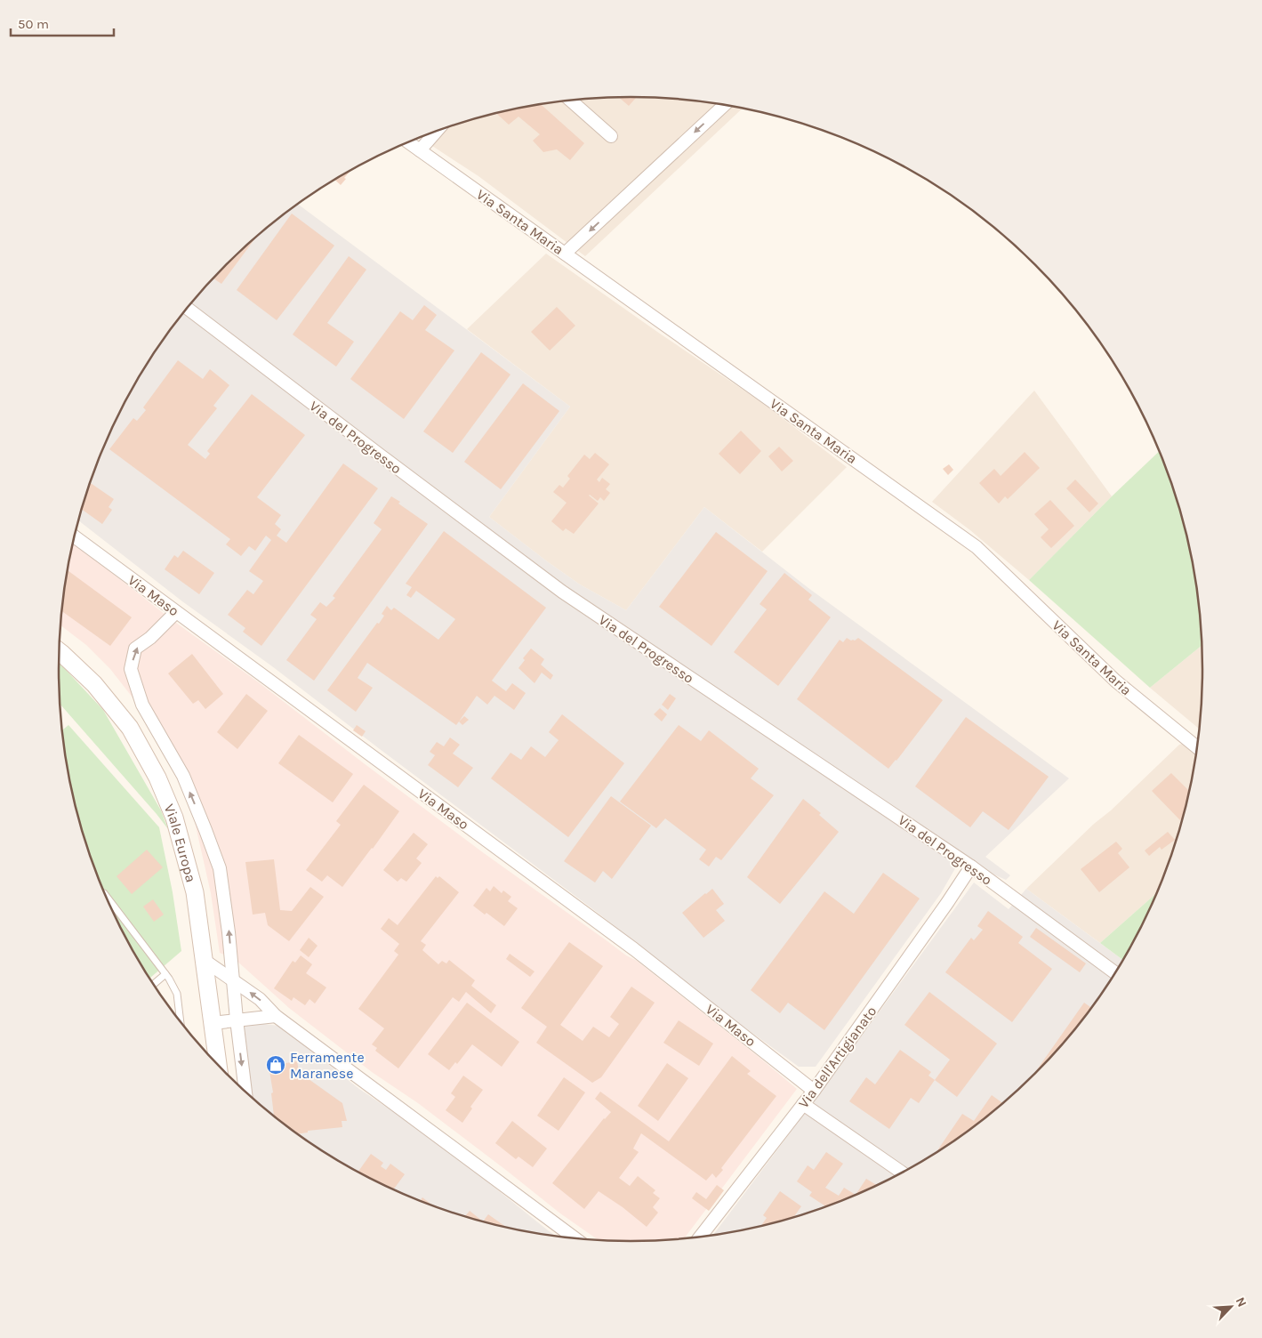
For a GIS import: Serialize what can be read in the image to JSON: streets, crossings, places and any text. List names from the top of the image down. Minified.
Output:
{"streets":{"main road":["Viale Europa"],"street":["Via Santa Maria","Via del Progresso","Via Maso","Via dell'Artigianato"]},"crossings":[["Via del Progresso","Via dell'Artigianato"],["Via Maso","Via dell'Artigianato"]],"places":{"shop":["Ferramente Maranese"]},"scale_bar":"50 m","north":"top right"}
